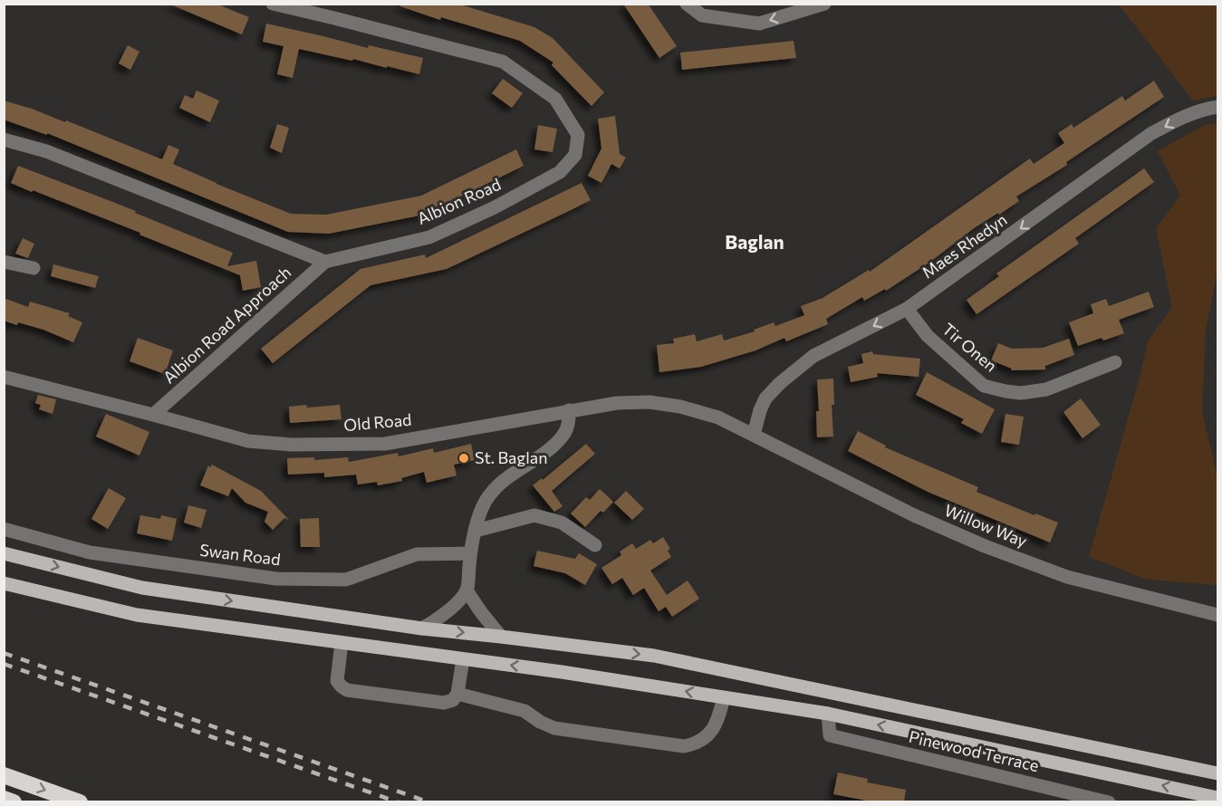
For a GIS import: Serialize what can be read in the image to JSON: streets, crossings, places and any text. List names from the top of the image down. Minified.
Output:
{"streets":{"street":["Albion Road","Maes Rhedyn","Albion Road Approach","Tir Onen","Old Road","Willow Way","Swan Road","Pinewood Terrace"]},"crossings":[["Albion Road","Albion Road Approach"],["Maes Rhedyn","Tir Onen"],["Maes Rhedyn","Old Road"],["Maes Rhedyn","Willow Way"],["Albion Road Approach","Old Road"],["Old Road","Willow Way"]],"one_way":["Maes Rhedyn"],"districts":["Baglan"],"places":["St. Baglan"]}
